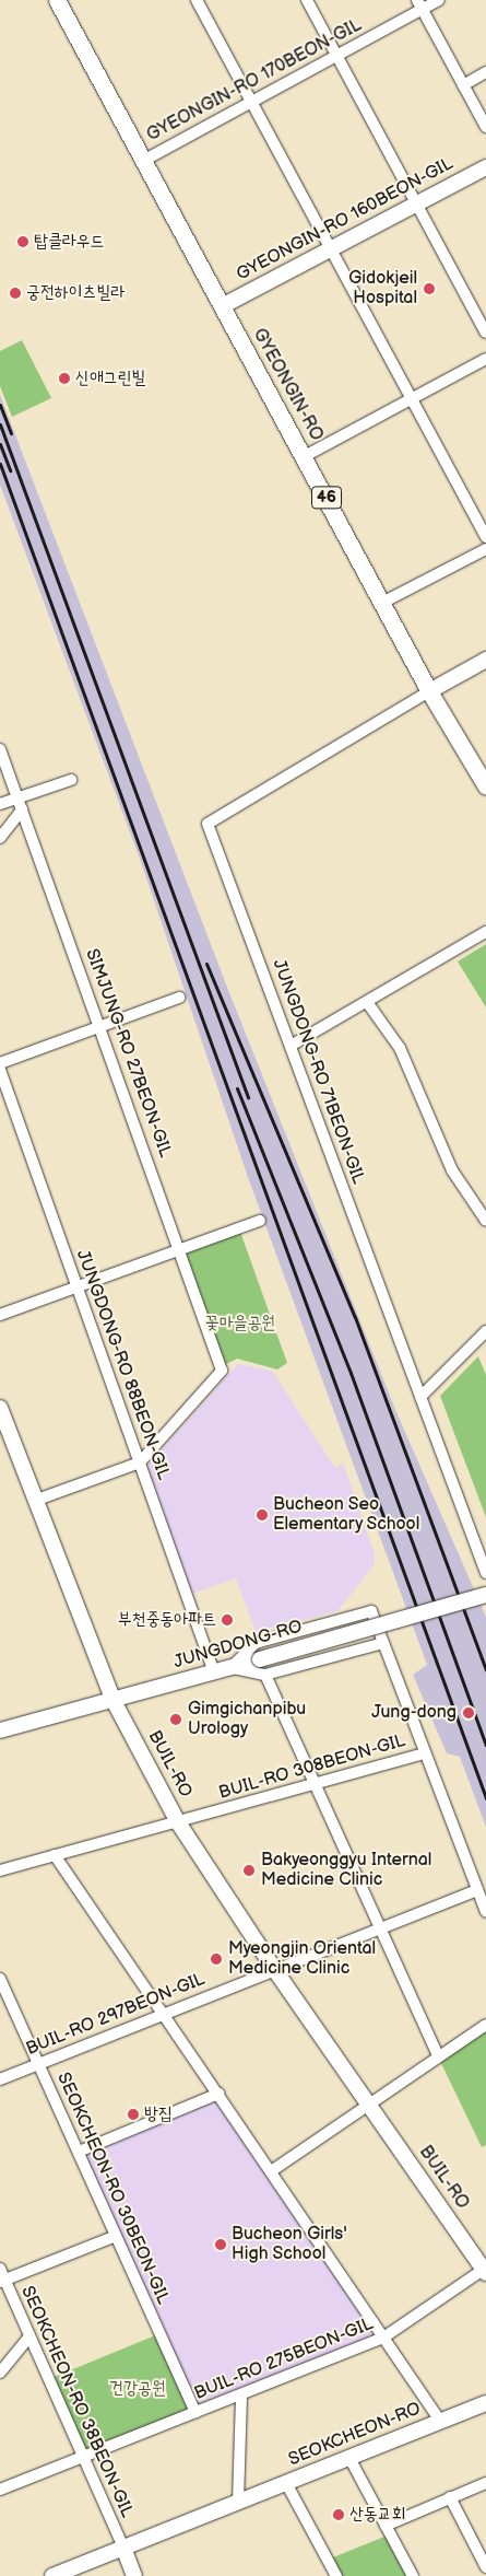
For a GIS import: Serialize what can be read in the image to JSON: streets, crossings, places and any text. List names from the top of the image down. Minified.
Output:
{"streets":{"main road":["GYEONGIN-RO","46"],"street":["GYEONGIN-RO 170BEON-GIL","GYEONGIN-RO 160BEON-GIL","SIMJUNG-RO 27BEON-GIL","JUNGDONG-RO 71BEON-GIL","JUNGDONG-RO 88BEON-GIL","JUNGDONG-RO","BUIL-RO","BUIL-RO 308BEON-GIL","BUIL-RO 297BEON-GIL","SEOKCHEON-RO 30BEON-GIL","BUIL-RO 275BEON-GIL","SEOKCHEON-RO 38BEON-GIL","SEOKCHEON-RO"]},"crossings":[["GYEONGIN-RO 170BEON-GIL","GYEONGIN-RO"],["GYEONGIN-RO 160BEON-GIL","GYEONGIN-RO"],["GYEONGIN-RO","JUNGDONG-RO 71BEON-GIL"],["SIMJUNG-RO 27BEON-GIL","JUNGDONG-RO 88BEON-GIL"],["JUNGDONG-RO 88BEON-GIL","JUNGDONG-RO"],["JUNGDONG-RO","BUIL-RO"],["BUIL-RO","BUIL-RO 308BEON-GIL"],["BUIL-RO","BUIL-RO 297BEON-GIL"],["BUIL-RO","BUIL-RO 275BEON-GIL"],["BUIL-RO 297BEON-GIL","SEOKCHEON-RO 30BEON-GIL"],["SEOKCHEON-RO 30BEON-GIL","BUIL-RO 275BEON-GIL"],["BUIL-RO 275BEON-GIL","SEOKCHEON-RO 38BEON-GIL"],["SEOKCHEON-RO 38BEON-GIL","SEOKCHEON-RO"]],"parks":["꽃마을공원","건강공원"],"places":["탑클라우드","Gidokjeil Hospital","궁전하이츠빌라","신애그린빌","Bucheon Seo Elementary School","부천중동아파트","Jung-dong","Gimgichanpibu Urology","Bakyeonggyu Internal Medicine Clinic","Myeongjin Oriental Medicine Clinic","방집","Bucheon Girls' High School","산동교회"]}
